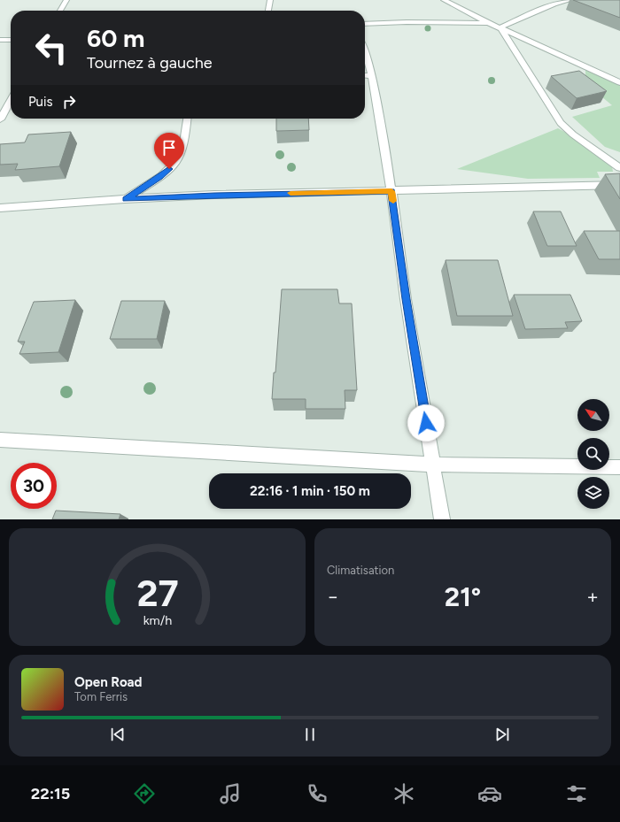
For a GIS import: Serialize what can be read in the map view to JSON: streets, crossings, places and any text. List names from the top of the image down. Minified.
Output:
{"north":"top left","page":{"turn":["60 m","Tournez à gauche"],"then":"Puis","limit":"30","trip":"22:16 · 1 min · 150 m","tile":"Climatisation","heat":["−","21°","+"],"song":["Open Road","Tom Ferris"],"tabs":"22:15","gauge":["27","km/h"]}}
